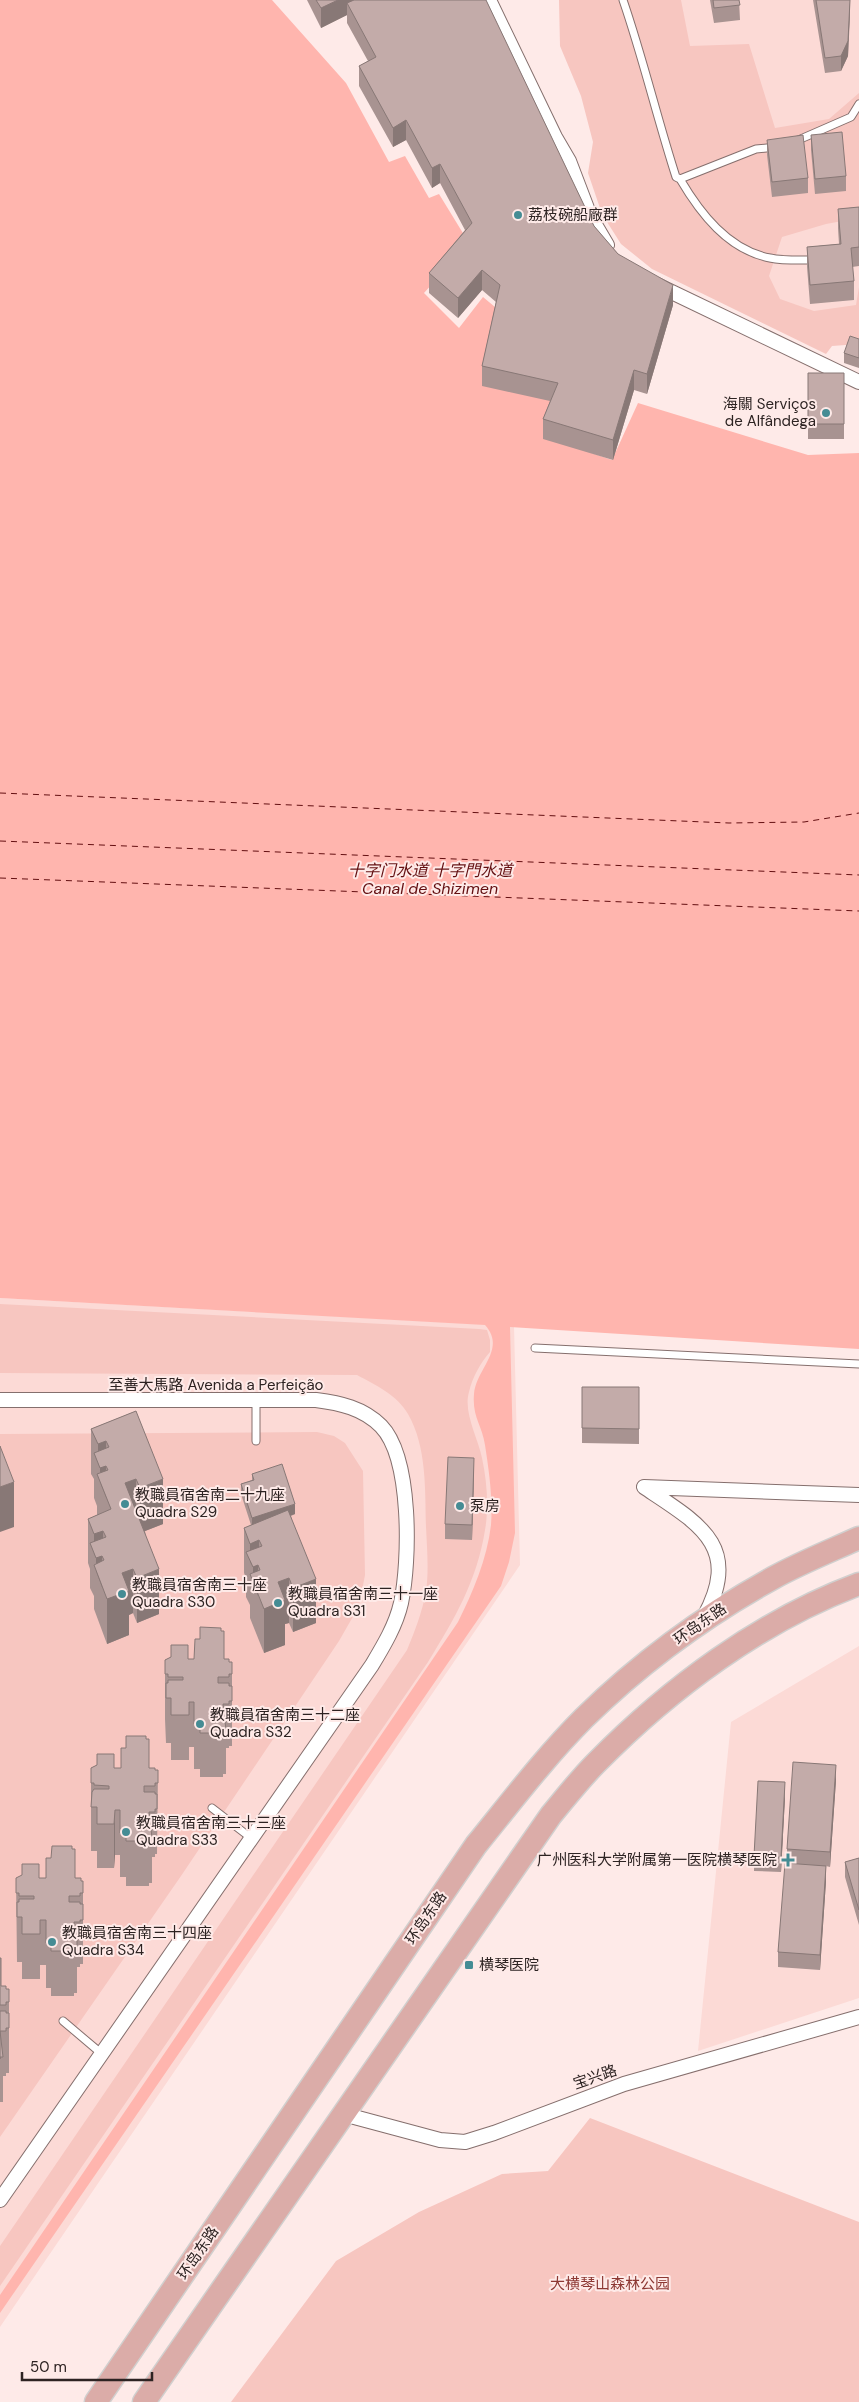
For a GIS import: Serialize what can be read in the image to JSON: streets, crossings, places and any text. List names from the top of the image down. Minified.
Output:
{"streets":{"main road":["环岛东路"],"street":["至善大馬路 Avenida a Perfeição","宝兴路"]},"water":["十字门水道 十字門水道 Canal de Shizimen"],"parks":["大横琴山森林公园"],"places":{"other":["荔枝碗船廠群","海關 Serviços de Alfândega","教職員宿舍南二十九座 Quadra S29","泵房","教職員宿舍南三十座 Quadra S30","教職員宿舍南三十一座 Quadra S31","教職員宿舍南三十二座 Quadra S32","教職員宿舍南三十三座 Quadra S33","教職員宿舍南三十四座 Quadra S34"],"health":["广州医科大学附属第一医院横琴医院"],"transit":["横琴医院"]},"scale_bar":"50 m"}
